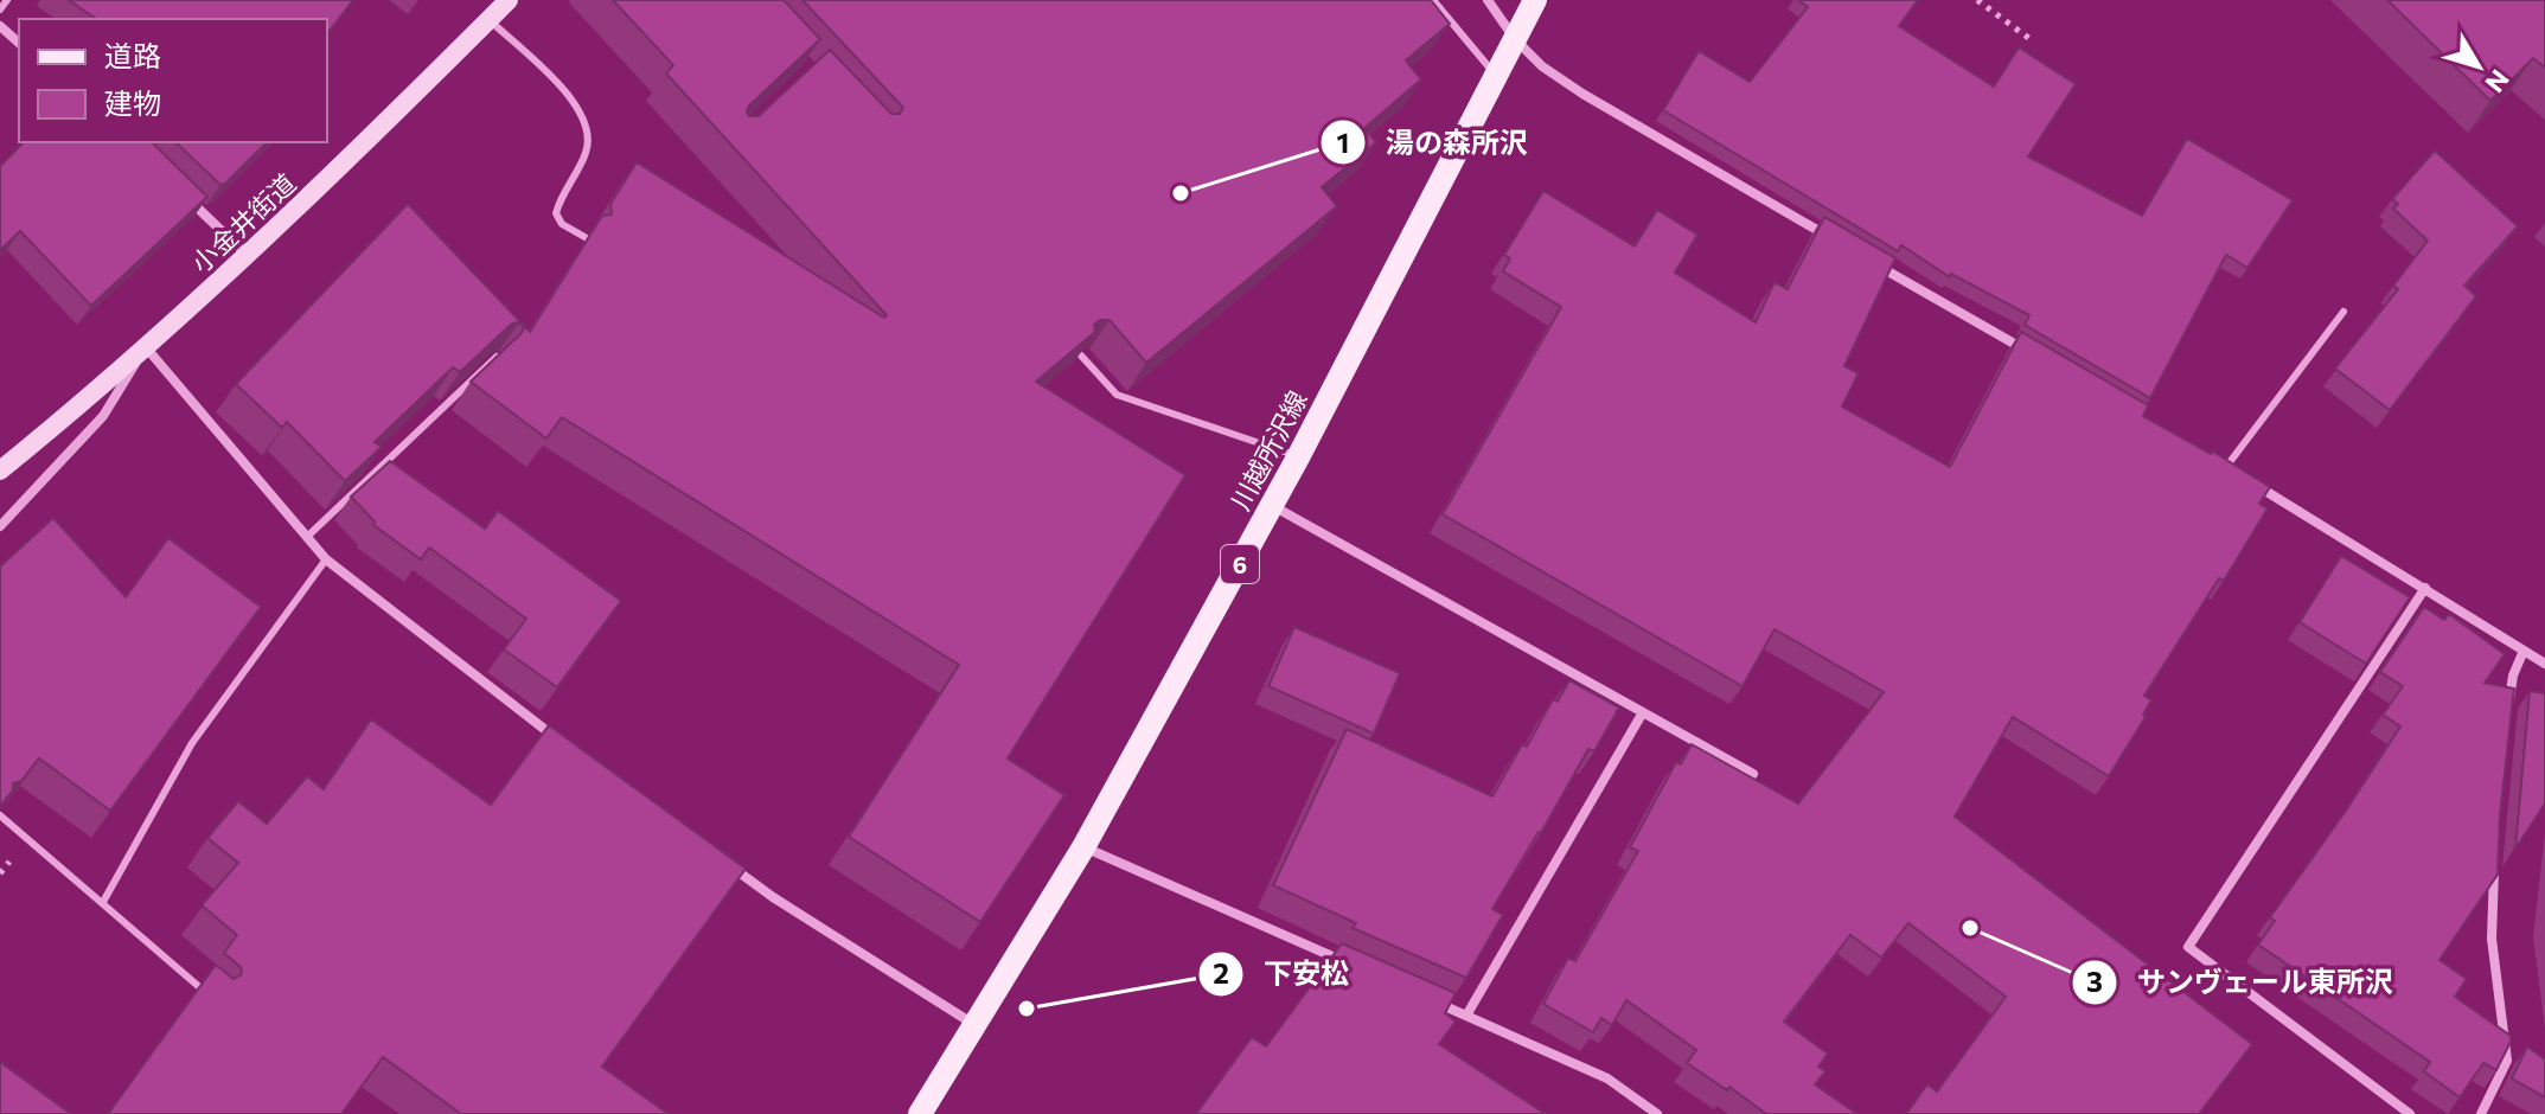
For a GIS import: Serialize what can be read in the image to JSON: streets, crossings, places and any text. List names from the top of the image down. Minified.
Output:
{"streets":{"main road":["川越所沢線","6"],"street":["小金井街道"]},"places":["湯の森所沢","サンヴェール東所沢","下安松"],"legend":["道路","建物"],"north":"bottom right"}
